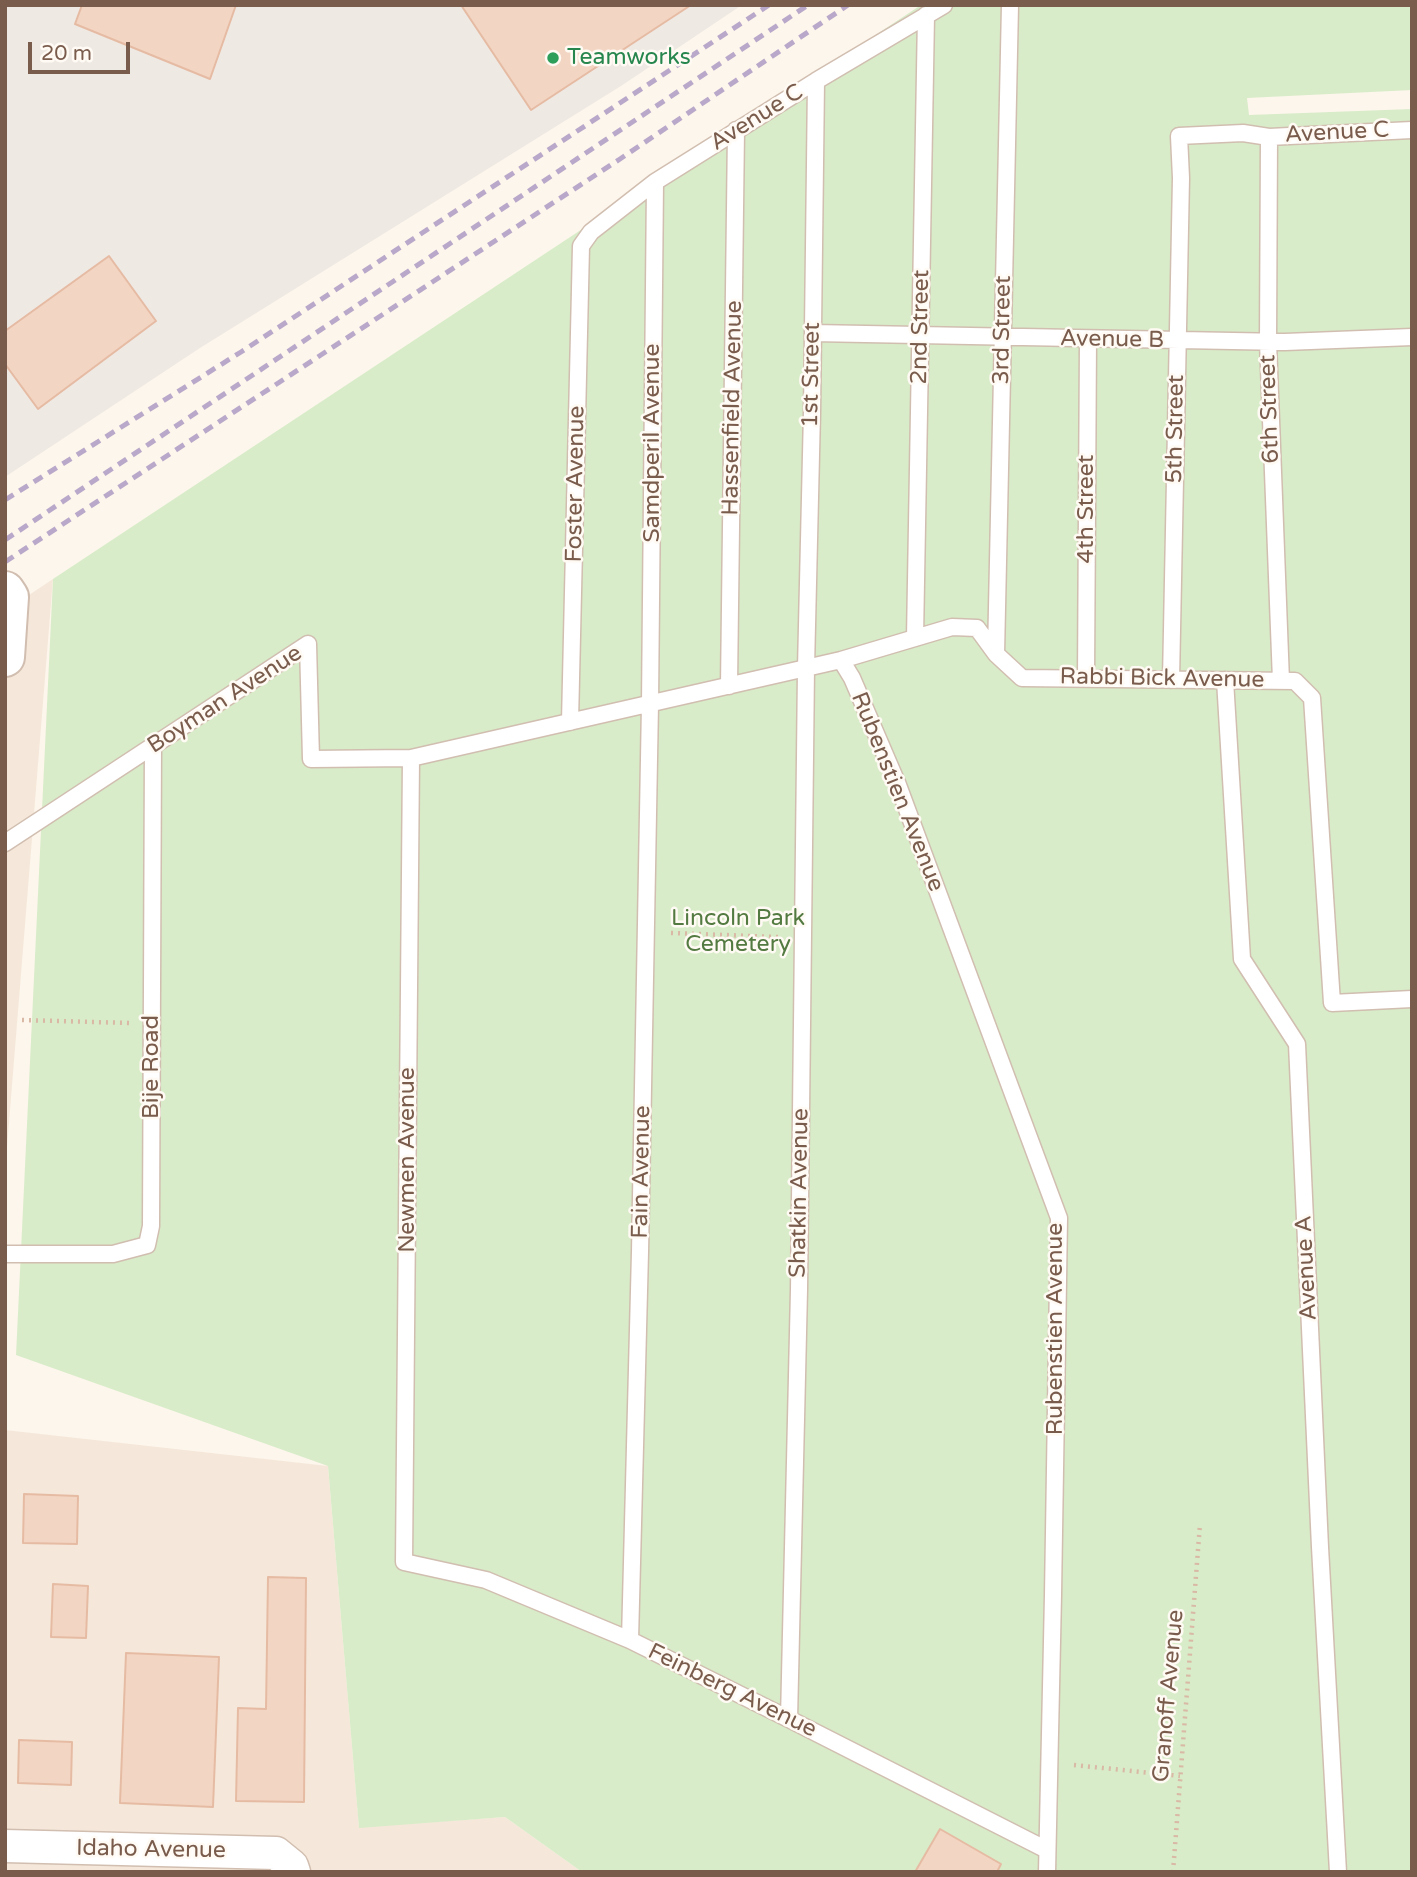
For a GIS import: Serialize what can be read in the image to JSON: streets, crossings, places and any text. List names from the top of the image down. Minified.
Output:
{"streets":{"street":["Idaho Avenue"],"lane":["Avenue C","2nd Street","3rd Street","Avenue B","1st Street","Hassenfield Avenue","6th Street","5th Street","Samdperil Avenue","Foster Avenue","4th Street","Rabbi Bick Avenue","Boyman Avenue","Rubenstien Avenue","Bije Road","Newmen Avenue","Fain Avenue","Shatkin Avenue","Avenue A","Feinberg Avenue"],"path":["Granoff Avenue"]},"crossings":[["Avenue C","2nd Street"],["Avenue C","1st Street"],["Avenue C","Hassenfield Avenue"],["Avenue C","6th Street"],["Avenue C","5th Street"],["Avenue C","Samdperil Avenue"],["Avenue C","Foster Avenue"],["2nd Street","Avenue B"],["2nd Street","Rabbi Bick Avenue"],["3rd Street","Avenue B"],["3rd Street","Rabbi Bick Avenue"],["Avenue B","1st Street"],["Avenue B","6th Street"],["Avenue B","5th Street"],["Avenue B","4th Street"],["1st Street","Rabbi Bick Avenue"],["1st Street","Shatkin Avenue"],["Hassenfield Avenue","Rabbi Bick Avenue"],["6th Street","Rabbi Bick Avenue"],["5th Street","Rabbi Bick Avenue"],["Samdperil Avenue","Rabbi Bick Avenue"],["Samdperil Avenue","Boyman Avenue"],["Samdperil Avenue","Fain Avenue"],["Foster Avenue","Boyman Avenue"],["4th Street","Rabbi Bick Avenue"],["Rabbi Bick Avenue","Boyman Avenue"],["Rabbi Bick Avenue","Rubenstien Avenue"],["Rabbi Bick Avenue","Fain Avenue"],["Rabbi Bick Avenue","Shatkin Avenue"],["Rabbi Bick Avenue","Avenue A"],["Boyman Avenue","Bije Road"],["Boyman Avenue","Newmen Avenue"],["Boyman Avenue","Fain Avenue"],["Rubenstien Avenue","Feinberg Avenue"],["Newmen Avenue","Feinberg Avenue"],["Fain Avenue","Feinberg Avenue"],["Shatkin Avenue","Feinberg Avenue"]],"parks":["Lincoln Park Cemetery"],"places":["Teamworks"],"scale_bar":"20 m"}
